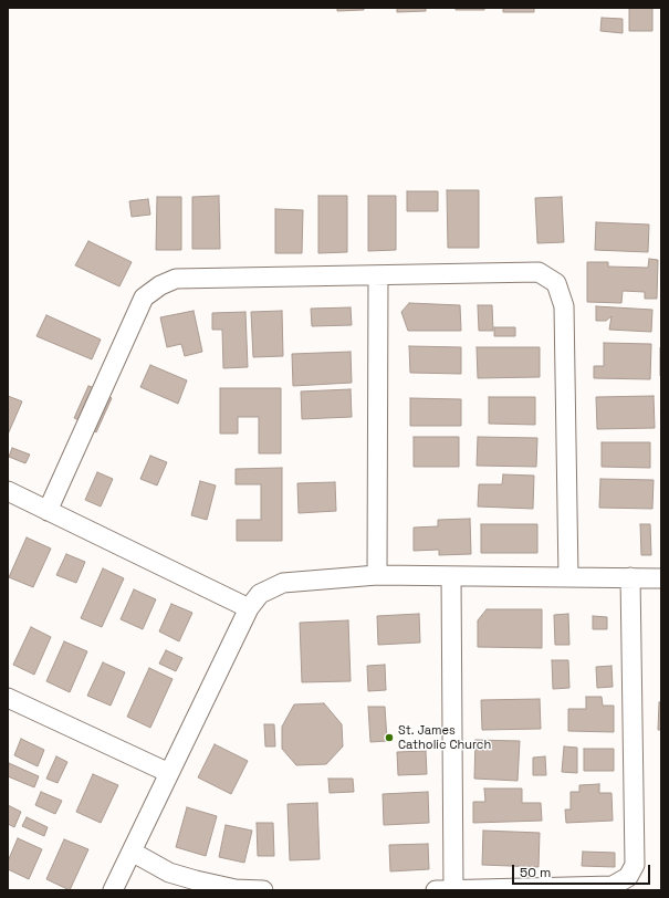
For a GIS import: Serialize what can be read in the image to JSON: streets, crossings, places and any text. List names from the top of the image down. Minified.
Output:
{"places":["St. James Catholic Church"],"scale_bar":"50 m"}
